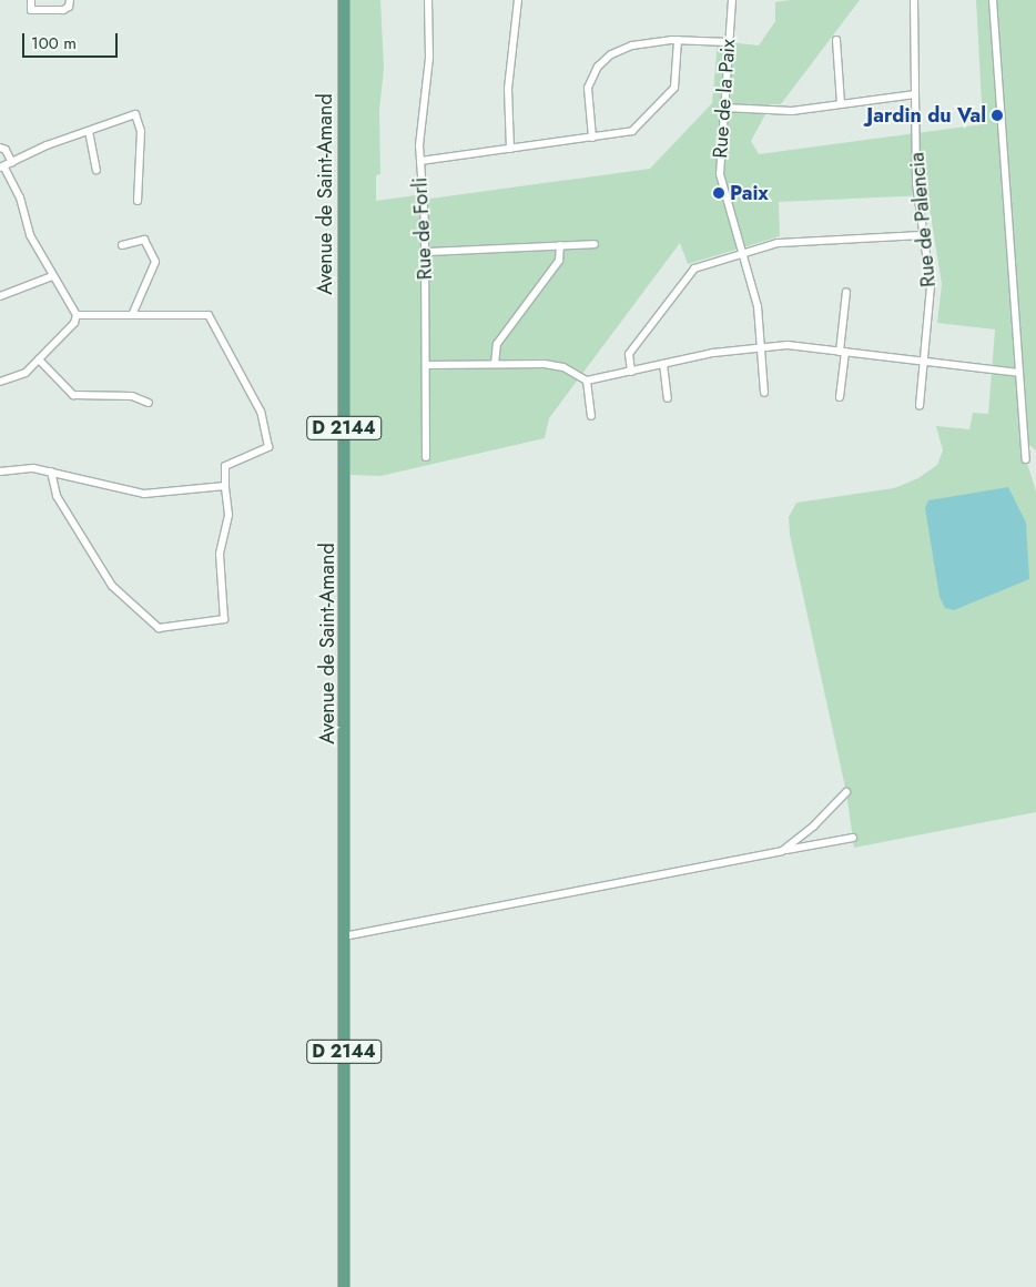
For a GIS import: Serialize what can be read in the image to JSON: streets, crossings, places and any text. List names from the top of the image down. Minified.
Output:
{"streets":{"main road":["Avenue de Saint-Amand","D 2144"],"street":["Rue de la Paix","Rue de Palencia","Rue de Forli"]},"places":["Jardin du Val","Paix"],"scale_bar":"100 m"}
